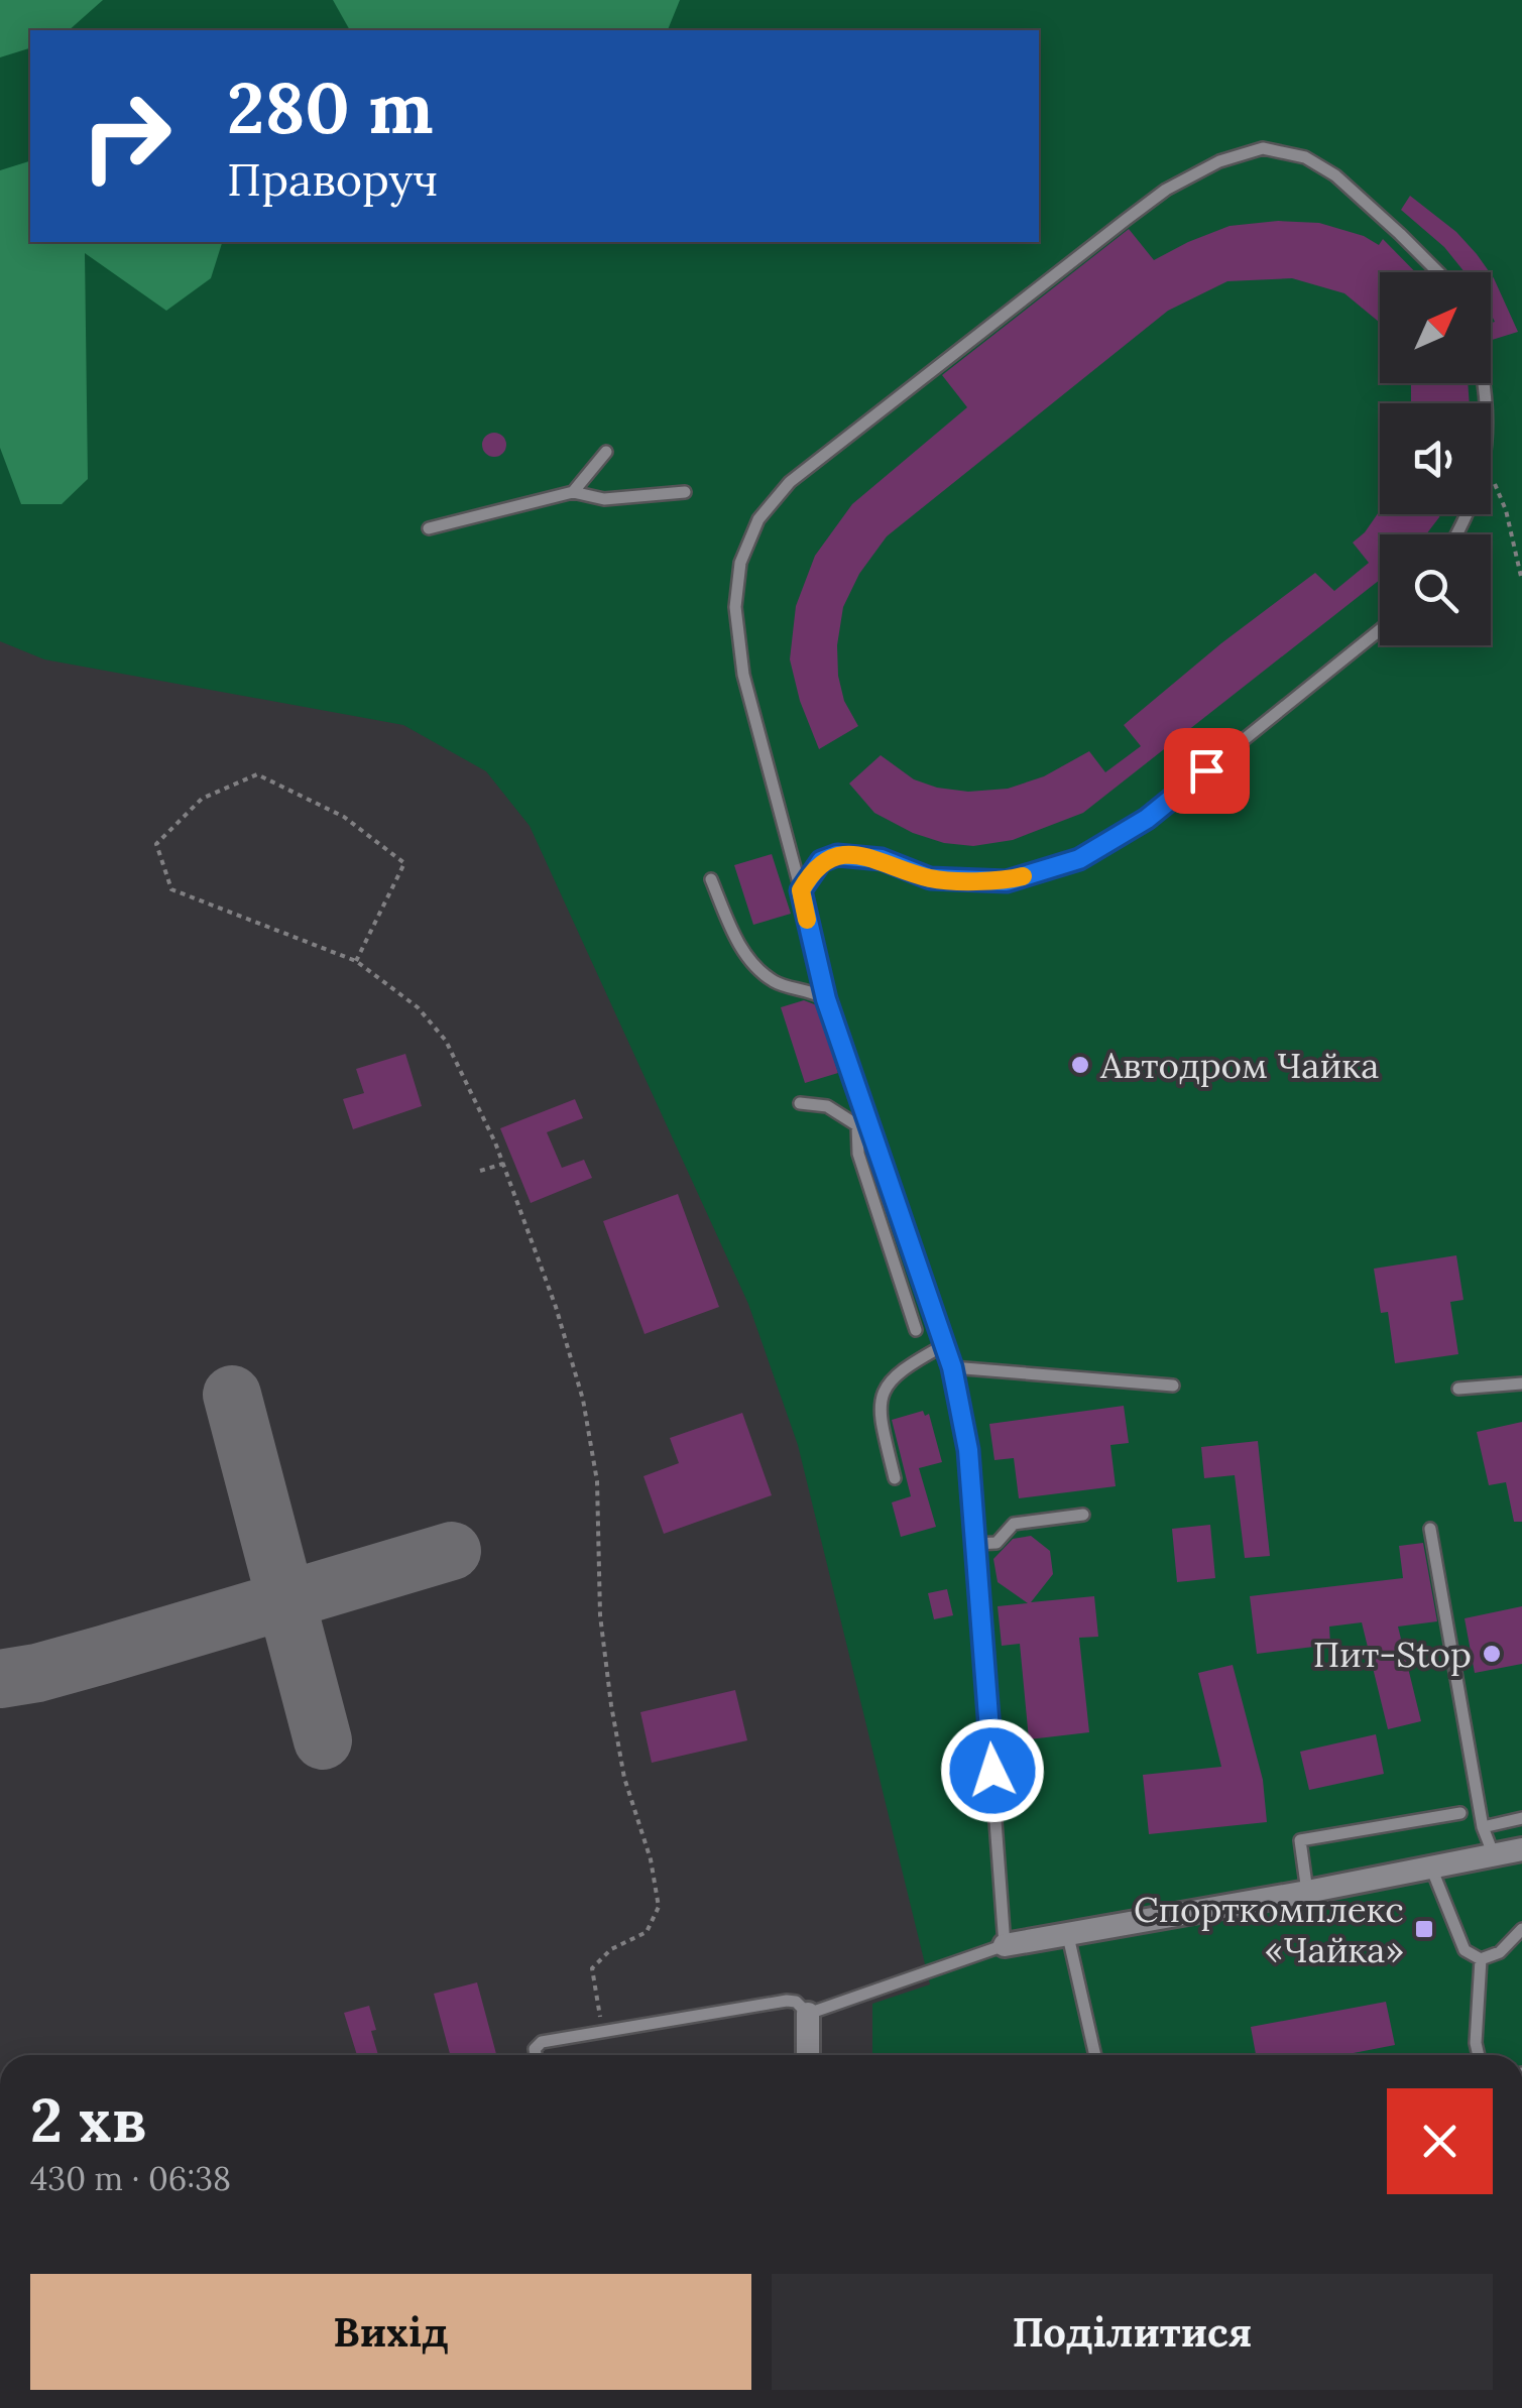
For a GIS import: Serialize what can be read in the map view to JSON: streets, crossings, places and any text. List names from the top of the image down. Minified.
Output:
{"places":{"other":["Автодром Чайка","Пит-Stop"],"transit":["Спорткомплекс «Чайка»"]},"north":"top right","page":{"turn":["280 m","Праворуч"],"heading":["2 хв","430 m · 06:38"],"buttons":["Вихід","Поділитися"]}}
